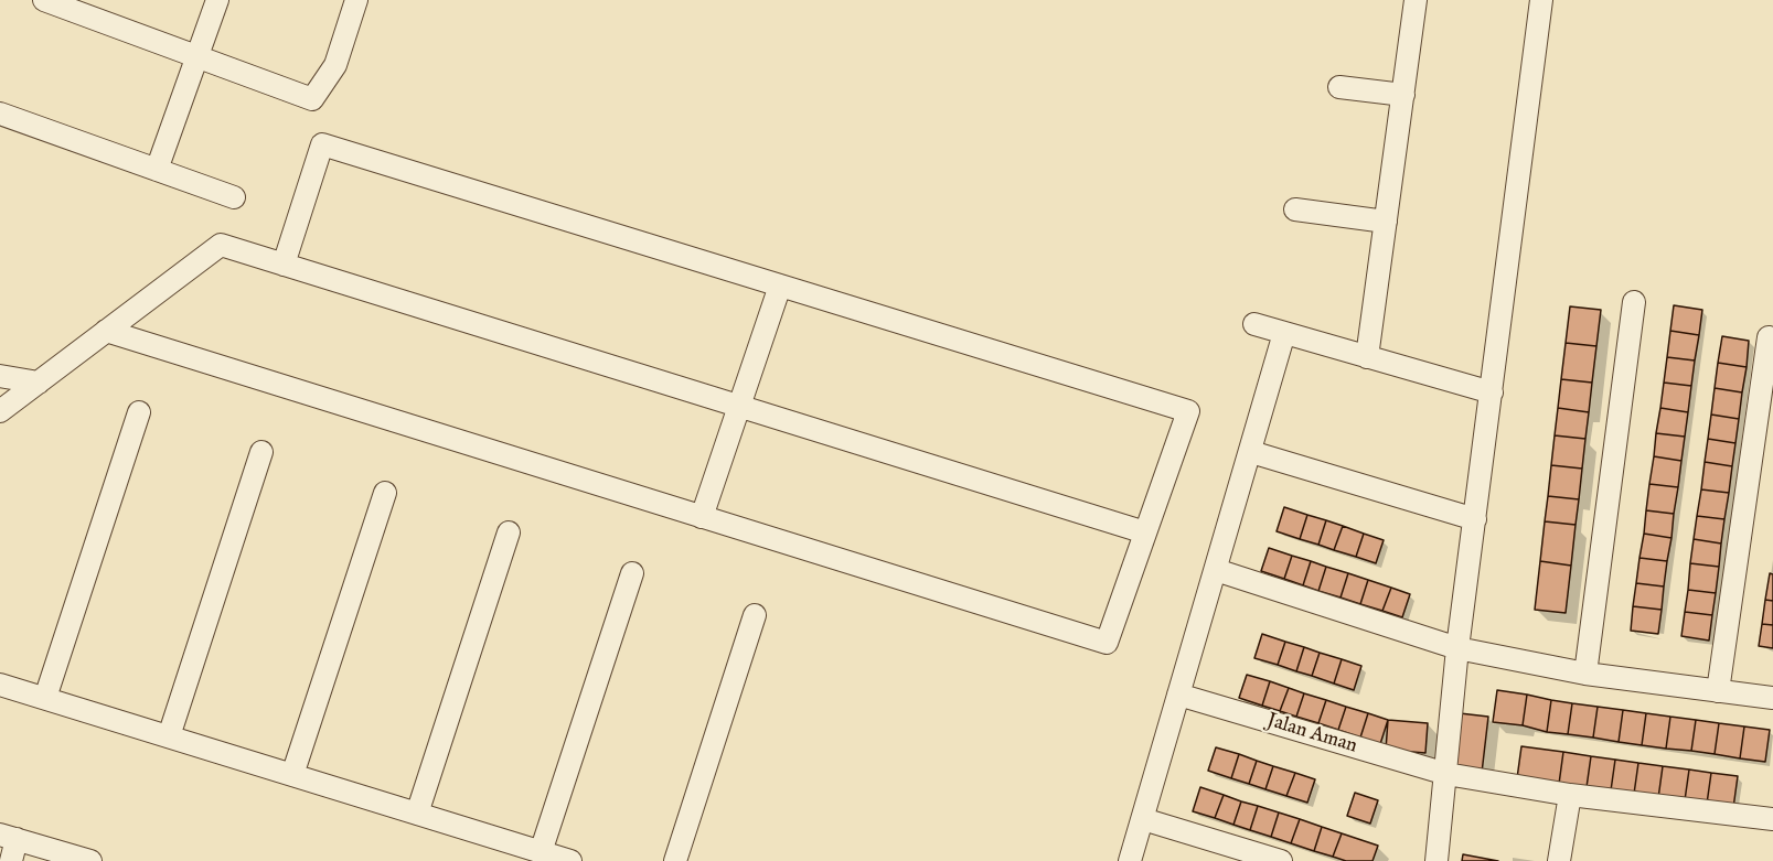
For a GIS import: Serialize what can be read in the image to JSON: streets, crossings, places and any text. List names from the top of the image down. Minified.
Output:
{"streets":{"street":["Jalan Aman"]}}
